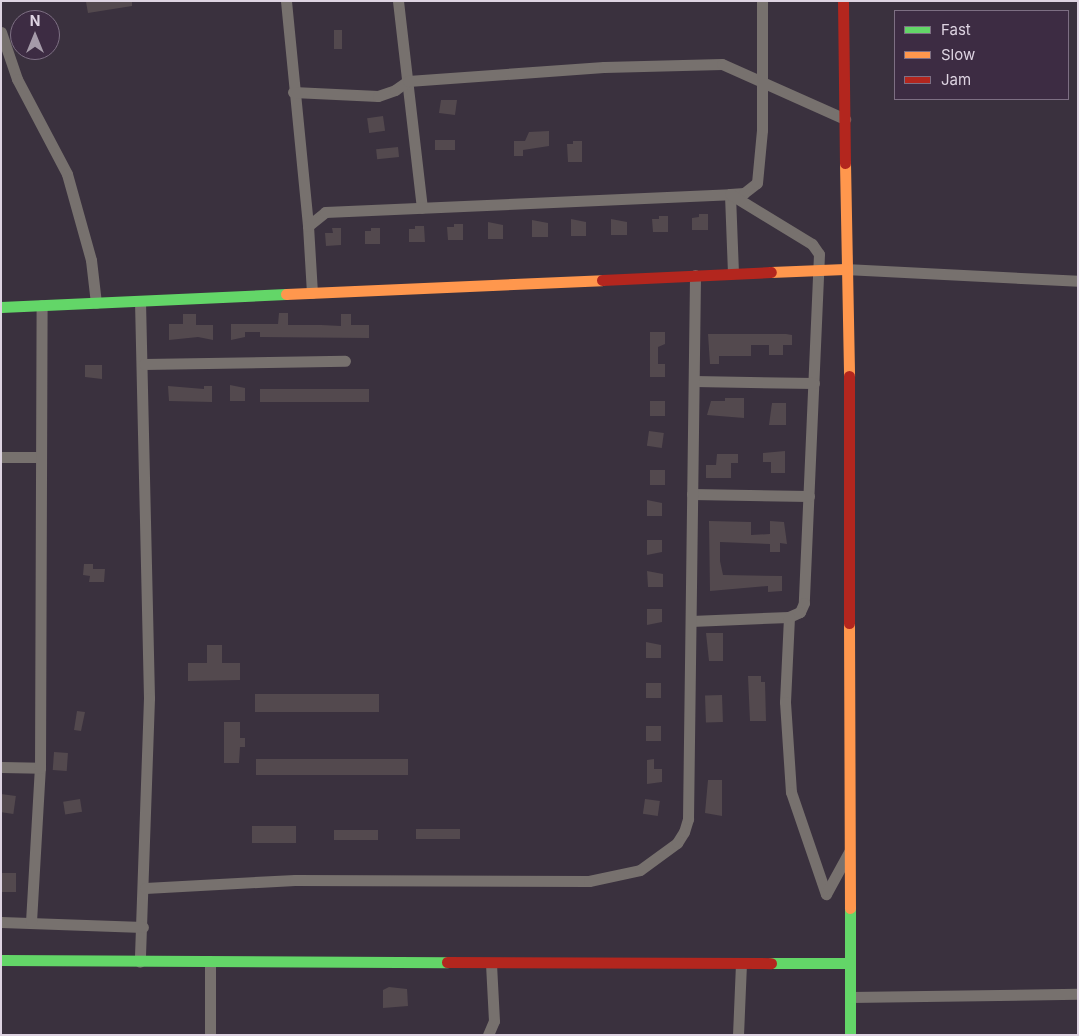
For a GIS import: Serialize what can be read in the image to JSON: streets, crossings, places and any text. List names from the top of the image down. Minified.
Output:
{"legend":["Fast","Slow","Jam"],"north":"top"}
